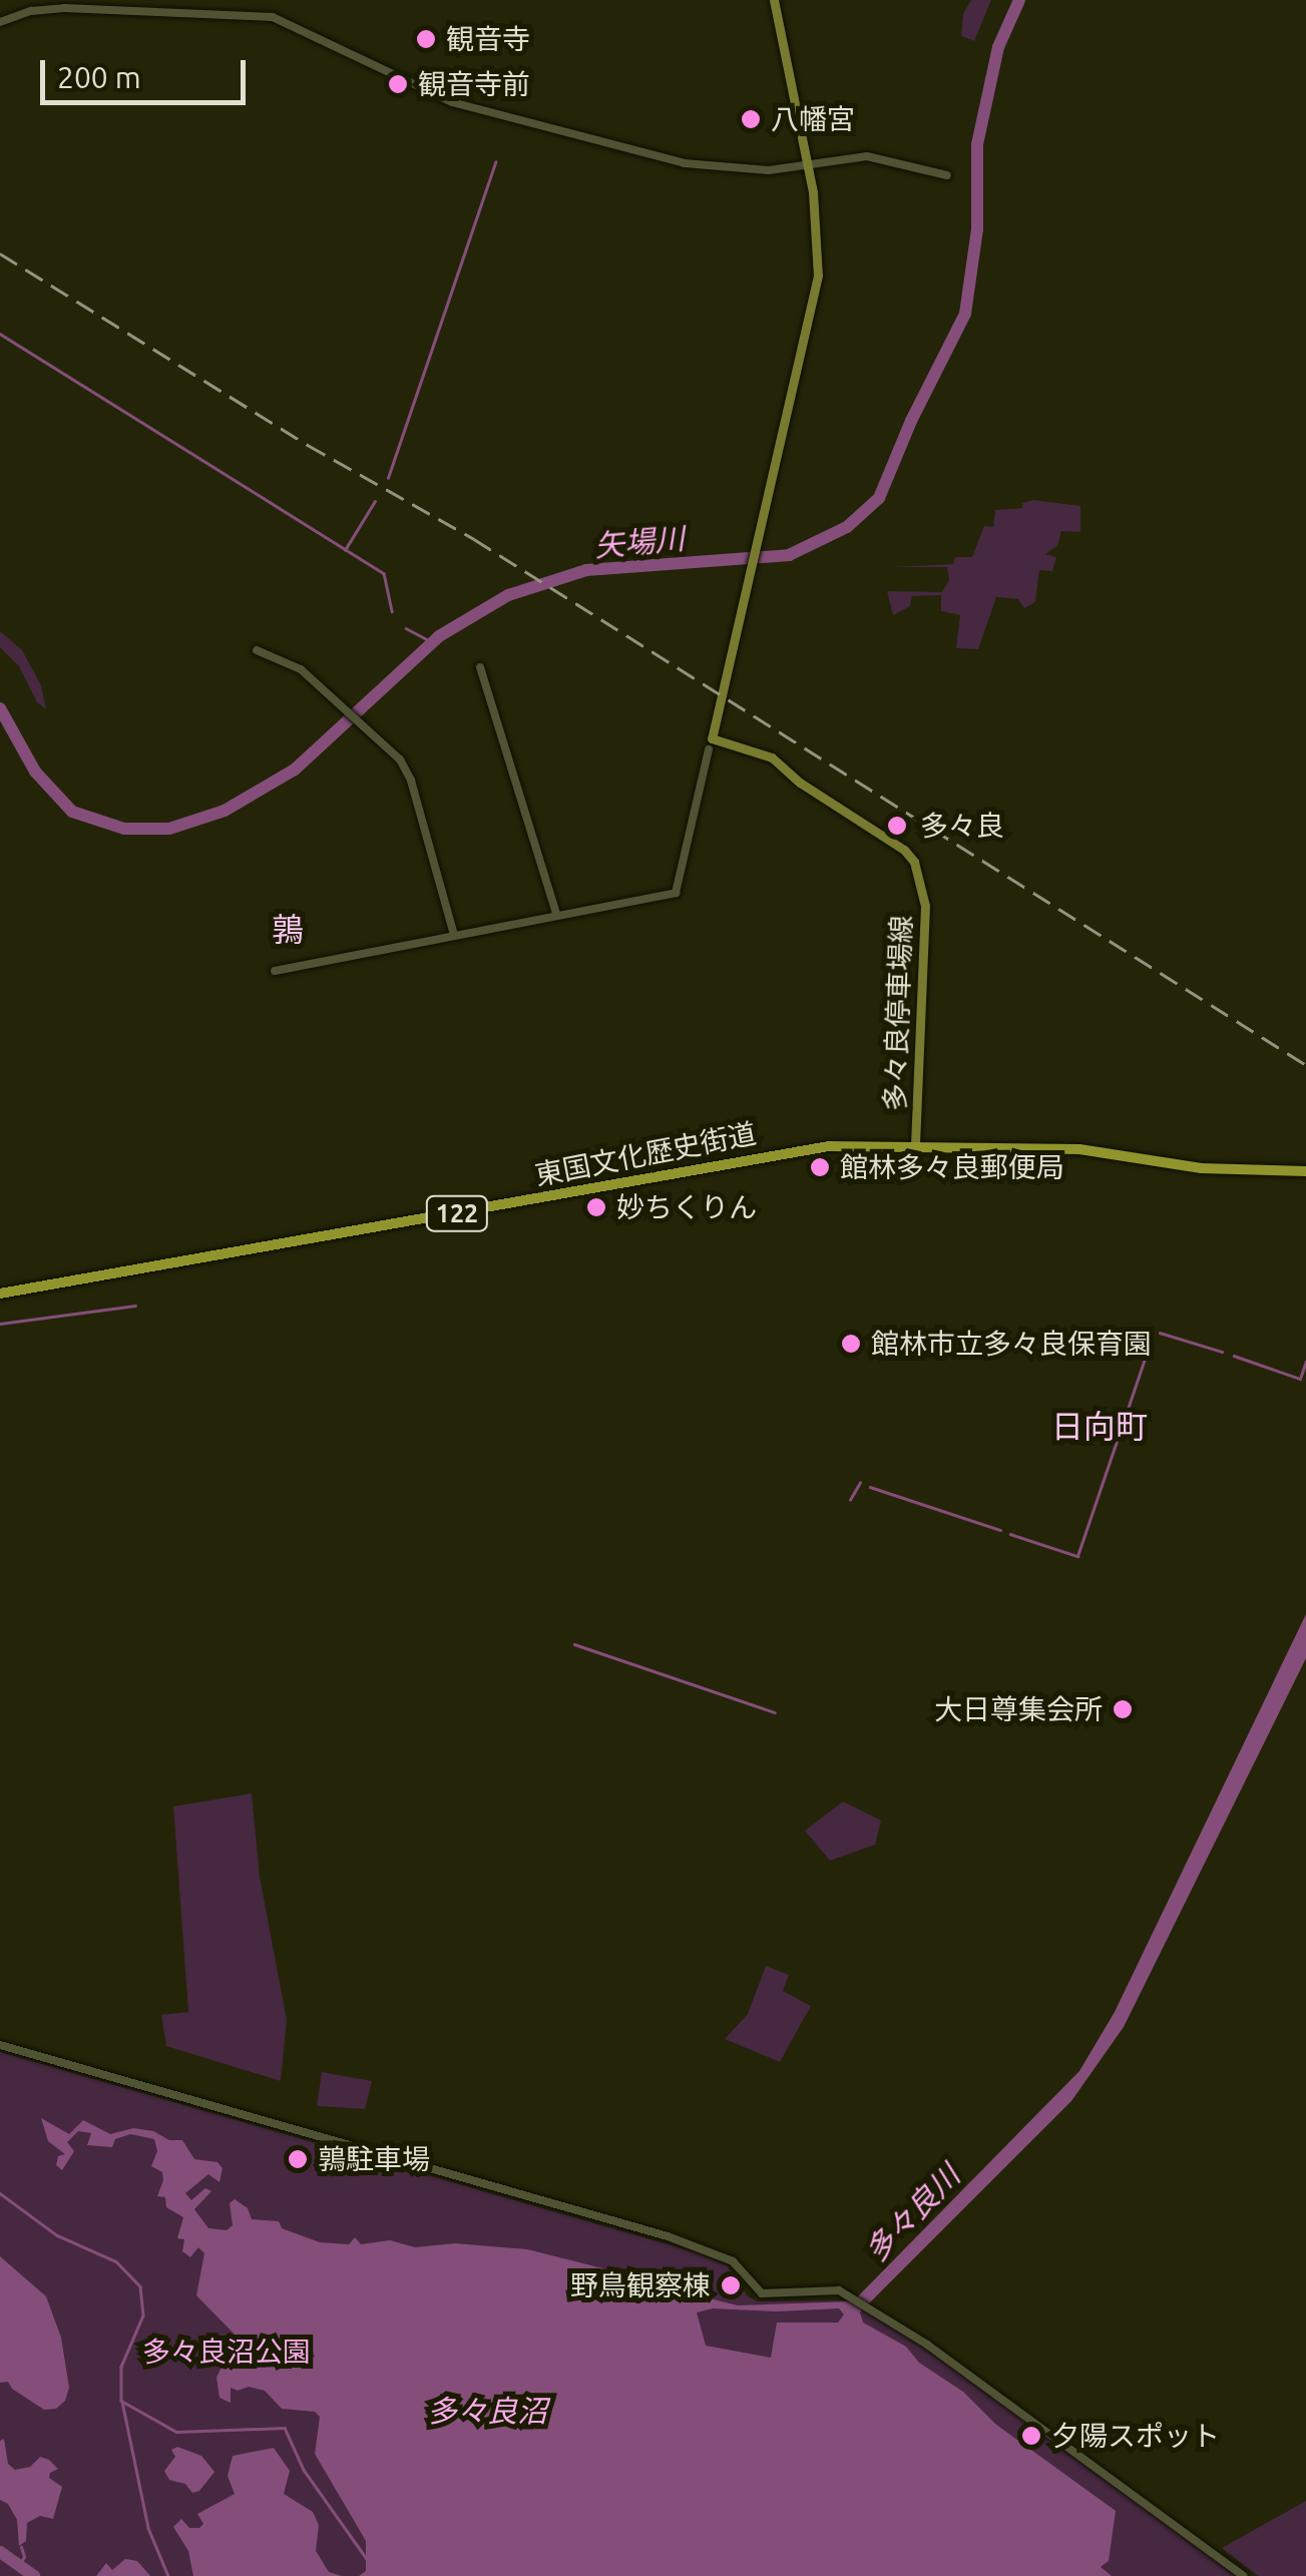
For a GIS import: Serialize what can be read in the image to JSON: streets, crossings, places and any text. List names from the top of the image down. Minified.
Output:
{"streets":{"highway":["東国文化歴史街道","122"],"main road":["多々良停車場線"]},"crossings":[["多々良停車場線","東国文化歴史街道"]],"districts":["鶉","日向町"],"water":["矢場川","多々良川","多々良沼"],"parks":["多々良沼公園"],"places":["観音寺","観音寺前","八幡宮","多々良","館林多々良郵便局","妙ちくりん","館林市立多々良保育園","大日尊集会所","鶉駐車場","野鳥観察棟","夕陽スポット"],"scale_bar":"200 m"}
